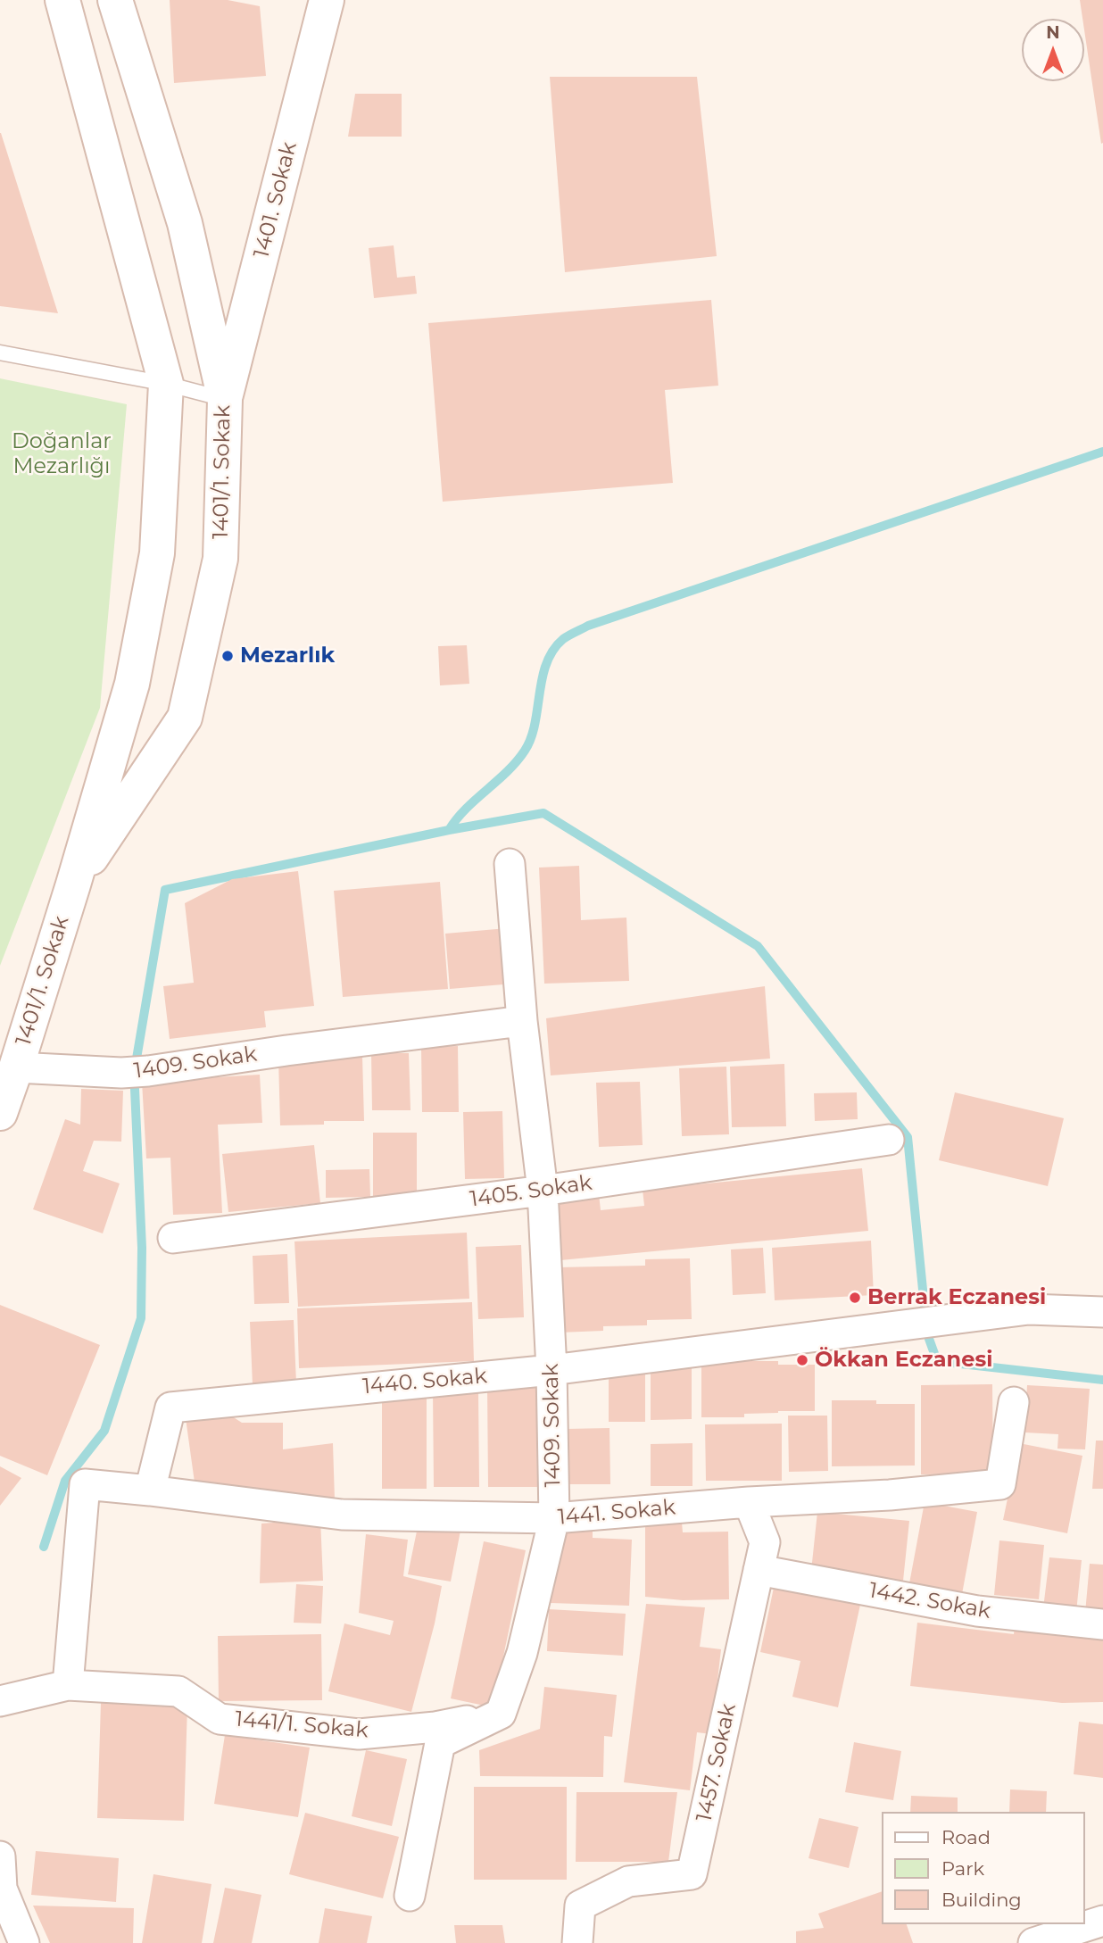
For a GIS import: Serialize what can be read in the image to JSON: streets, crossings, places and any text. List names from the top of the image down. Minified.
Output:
{"streets":{"main road":["1401. Sokak","1401/1. Sokak"],"street":["1409. Sokak","1405. Sokak","1440. Sokak","1441. Sokak","1442. Sokak","1441/1. Sokak","1457. Sokak"]},"crossings":[["1401. Sokak","1401/1. Sokak"],["1401/1. Sokak","1409. Sokak"],["1409. Sokak","1405. Sokak"],["1409. Sokak","1440. Sokak"],["1409. Sokak","1441. Sokak"],["1409. Sokak","1441/1. Sokak"],["1440. Sokak","1441. Sokak"],["1441. Sokak","1457. Sokak"],["1442. Sokak","1457. Sokak"]],"parks":["Doğanlar Mezarlığı"],"places":["Mezarlık","Berrak Eczanesi","Ökkan Eczanesi"],"legend":["Road","Park","Building"],"north":"top"}
